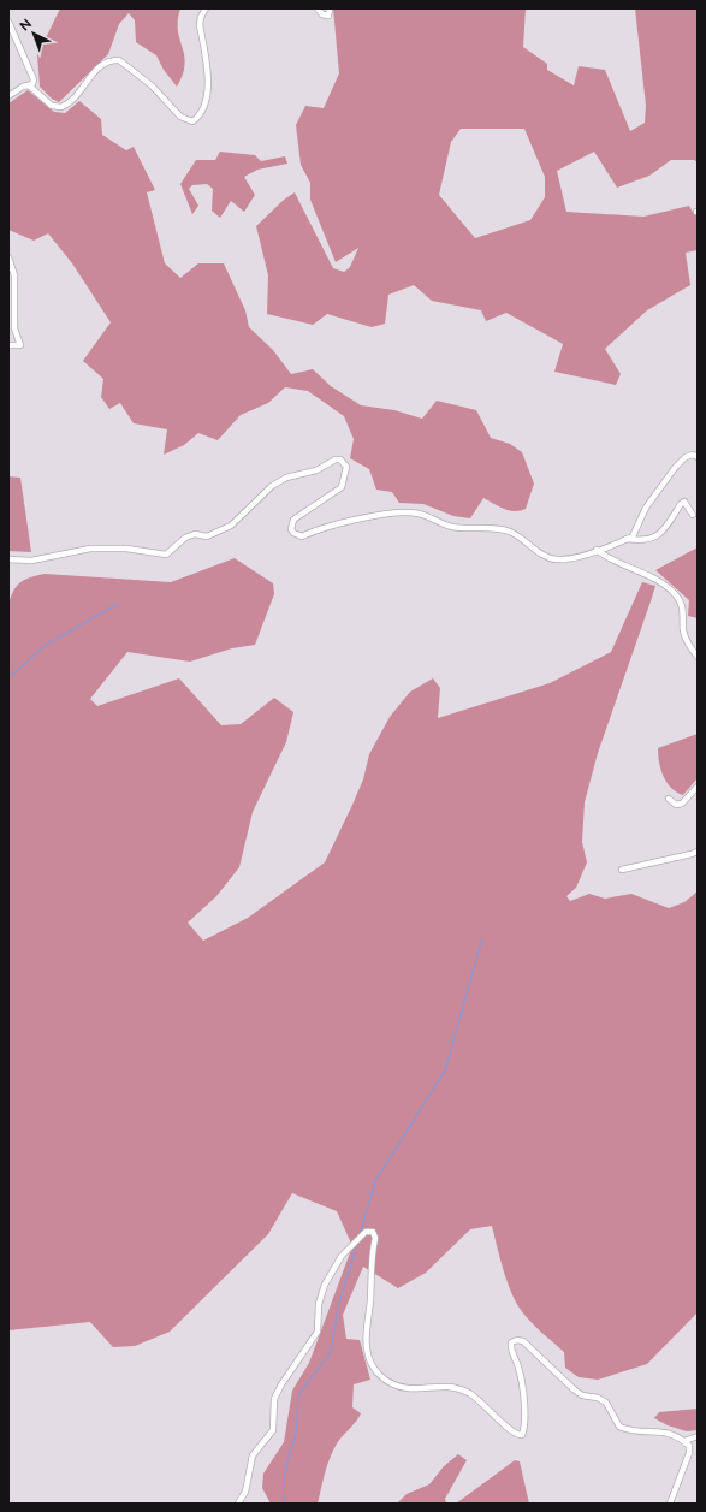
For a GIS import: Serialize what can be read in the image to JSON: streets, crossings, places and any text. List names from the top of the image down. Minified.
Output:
{"north":"top left"}
